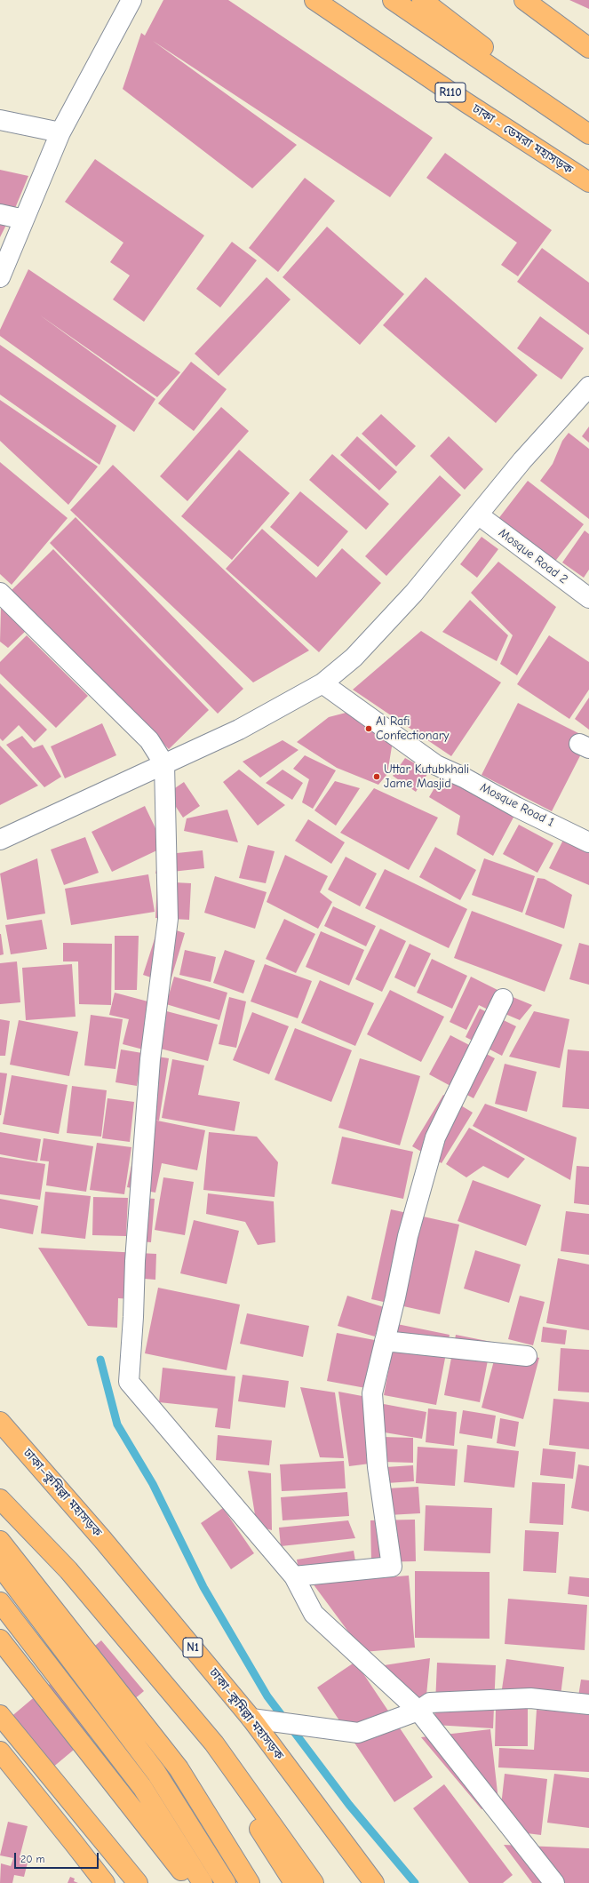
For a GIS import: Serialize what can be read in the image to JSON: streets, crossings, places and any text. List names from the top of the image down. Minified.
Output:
{"streets":{"main road":["R110","ঢাকা - ডেমরা মহাসড়ক","ঢাকা–কুমিল্লা মহাসড়ক","N1"],"street":["Mosque Road 2","Mosque Road 1"]},"places":["Al Rafi Confectionary","Uttar Kutubkhali Jame Masjid"],"scale_bar":"20 m"}
